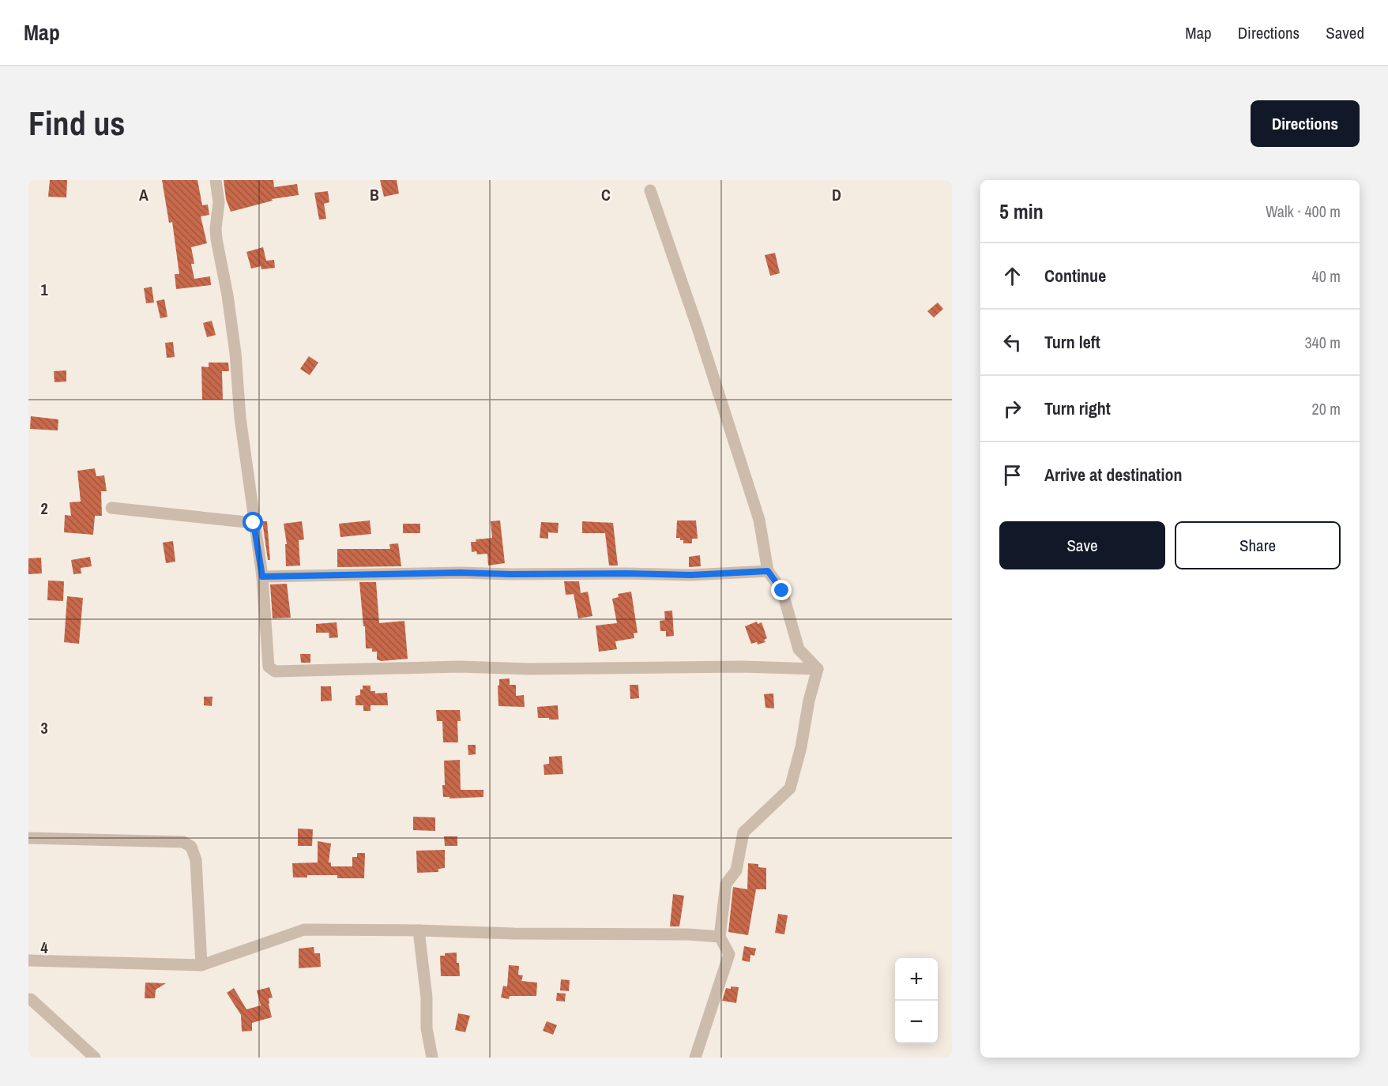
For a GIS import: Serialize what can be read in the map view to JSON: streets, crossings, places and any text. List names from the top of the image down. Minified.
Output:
{"page":{"header":"Map","nav":["Map","Directions","Saved"],"buttons":["Directions",["Save","Share"]],"title":"Find us","heading":["5 min","Walk · 400 m"],"list":[["Continue","40 m"],["Turn left","340 m"],["Turn right","20 m"],"Arrive at destination"],"map_buttons":["+","−"]},"grid":{"columns":["A","B","C","D"],"rows":["1","2","3","4"]}}
